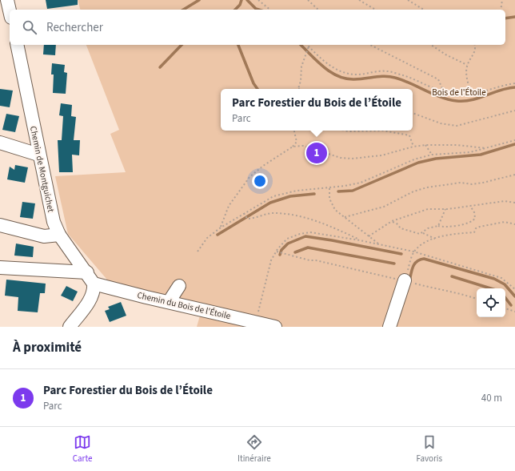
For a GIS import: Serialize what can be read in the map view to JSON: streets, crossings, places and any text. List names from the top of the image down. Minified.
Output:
{"streets":{"street":["Chemin de Montguichet","Chemin du Bois de l'Étoile"]},"crossings":[["Chemin de Montguichet","Chemin du Bois de l'Étoile"]],"parks":["Bois de l'Étoile"],"page":{"search":"Rechercher","popup":["Parc Forestier du Bois de l’Étoile","Parc"],"pins":"1","heading":"À proximité","list":[{"mark":"1","name":"Parc Forestier du Bois de l’Étoile","note":"Parc","value":"40 m"}],"nav":["Carte","Itinéraire","Favoris"]}}
